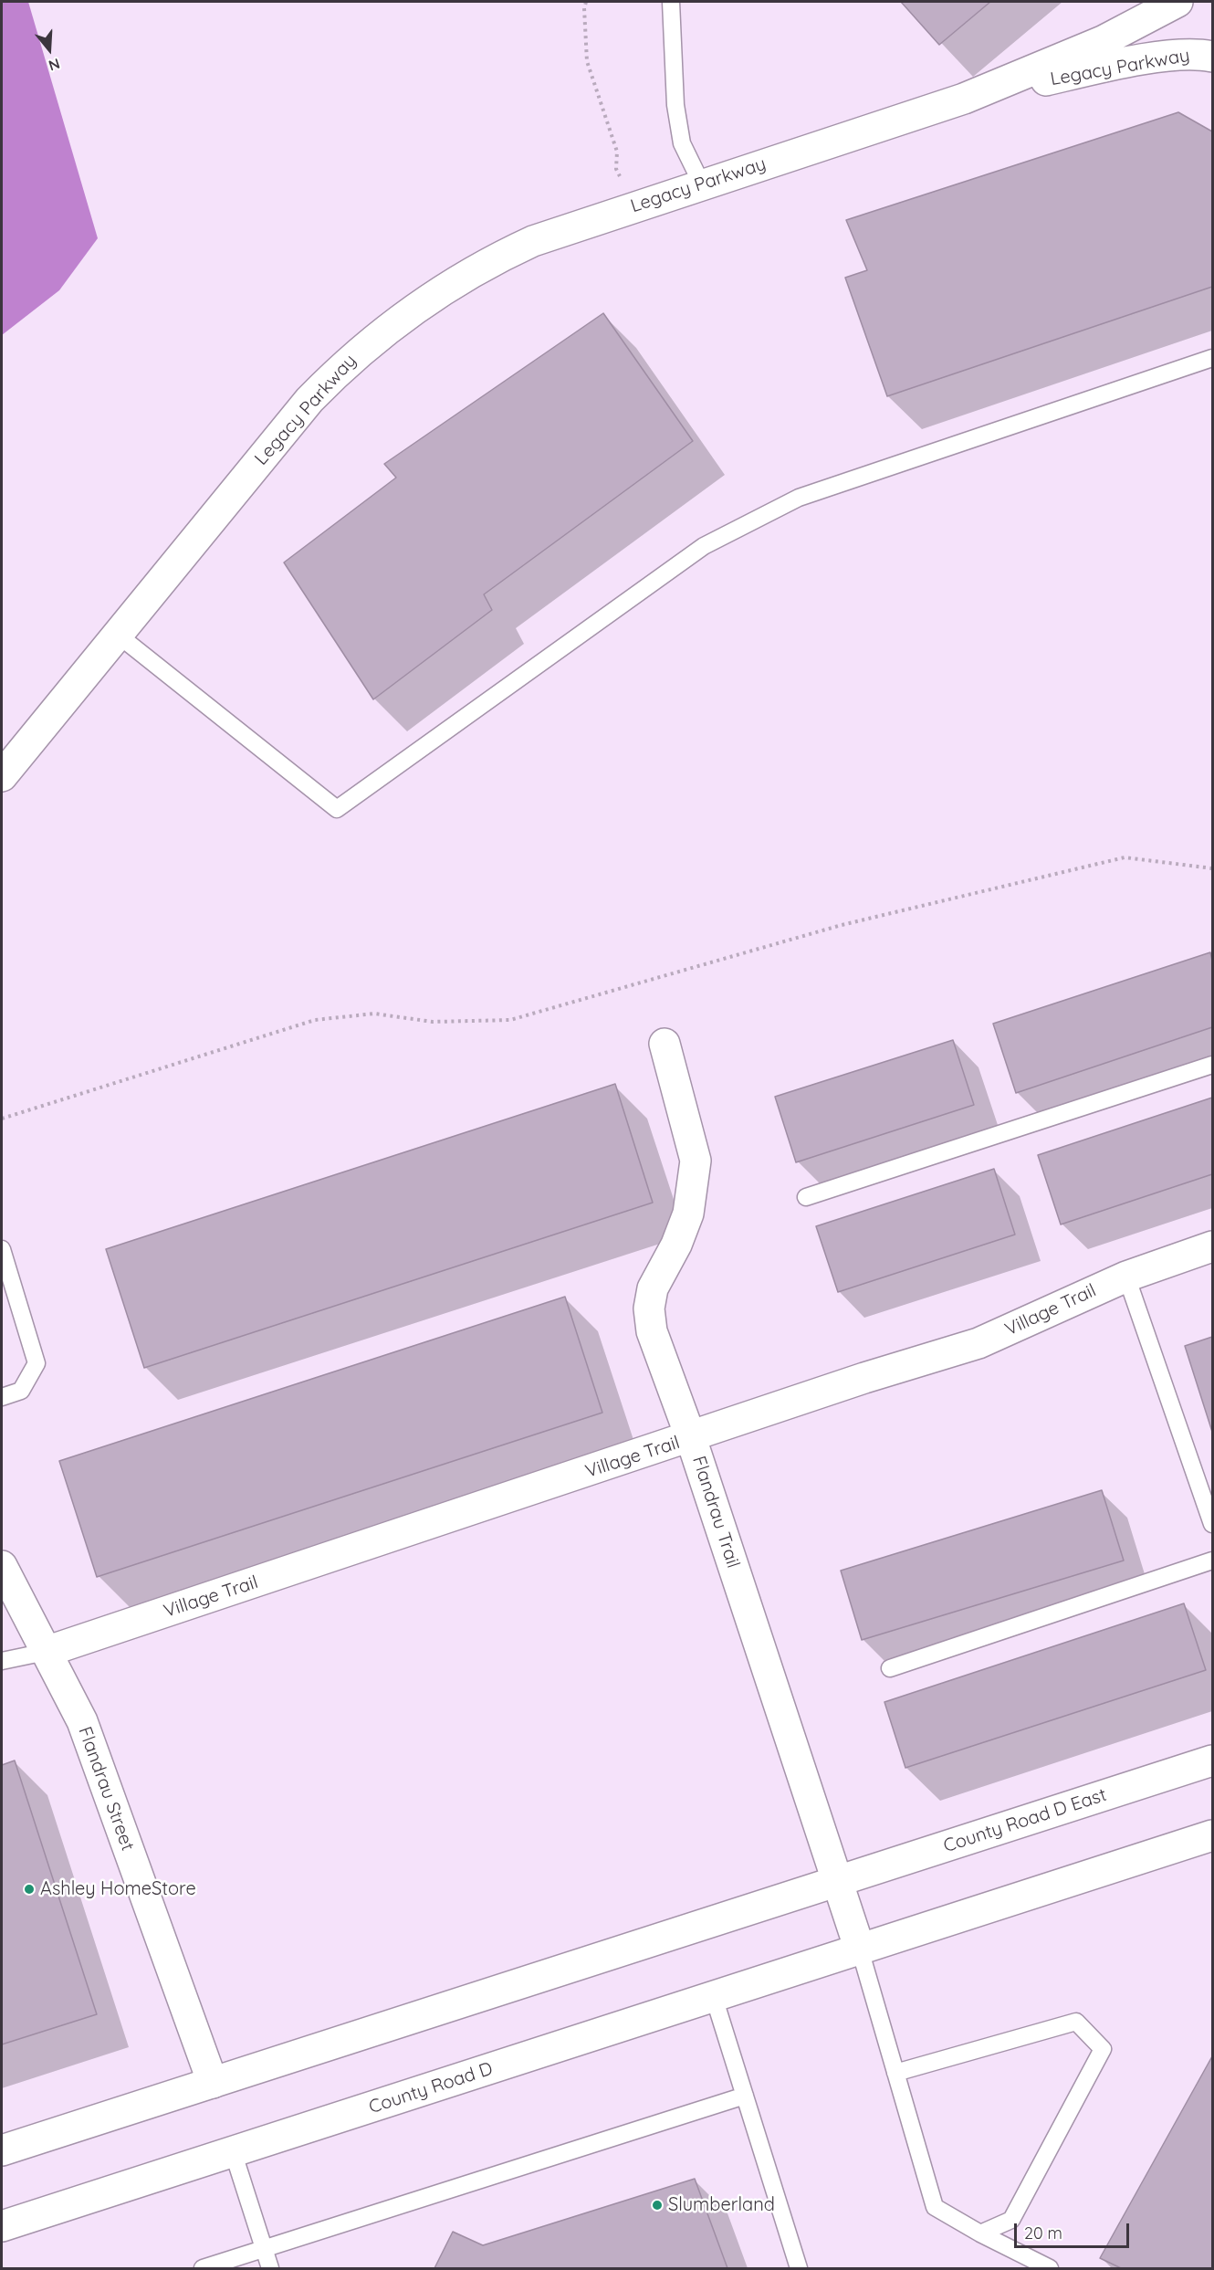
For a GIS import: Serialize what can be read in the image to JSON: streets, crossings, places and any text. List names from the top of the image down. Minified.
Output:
{"streets":{"street":["Legacy Parkway","Village Trail","Flandrau Trail","Flandrau Street","County Road D East","County Road D"]},"crossings":[["Village Trail","Flandrau Trail"],["Village Trail","Flandrau Street"],["Flandrau Trail","County Road D East"],["Flandrau Trail","County Road D"]],"places":["Ashley HomeStore","Slumberland"],"scale_bar":"20 m","north":"bottom"}
